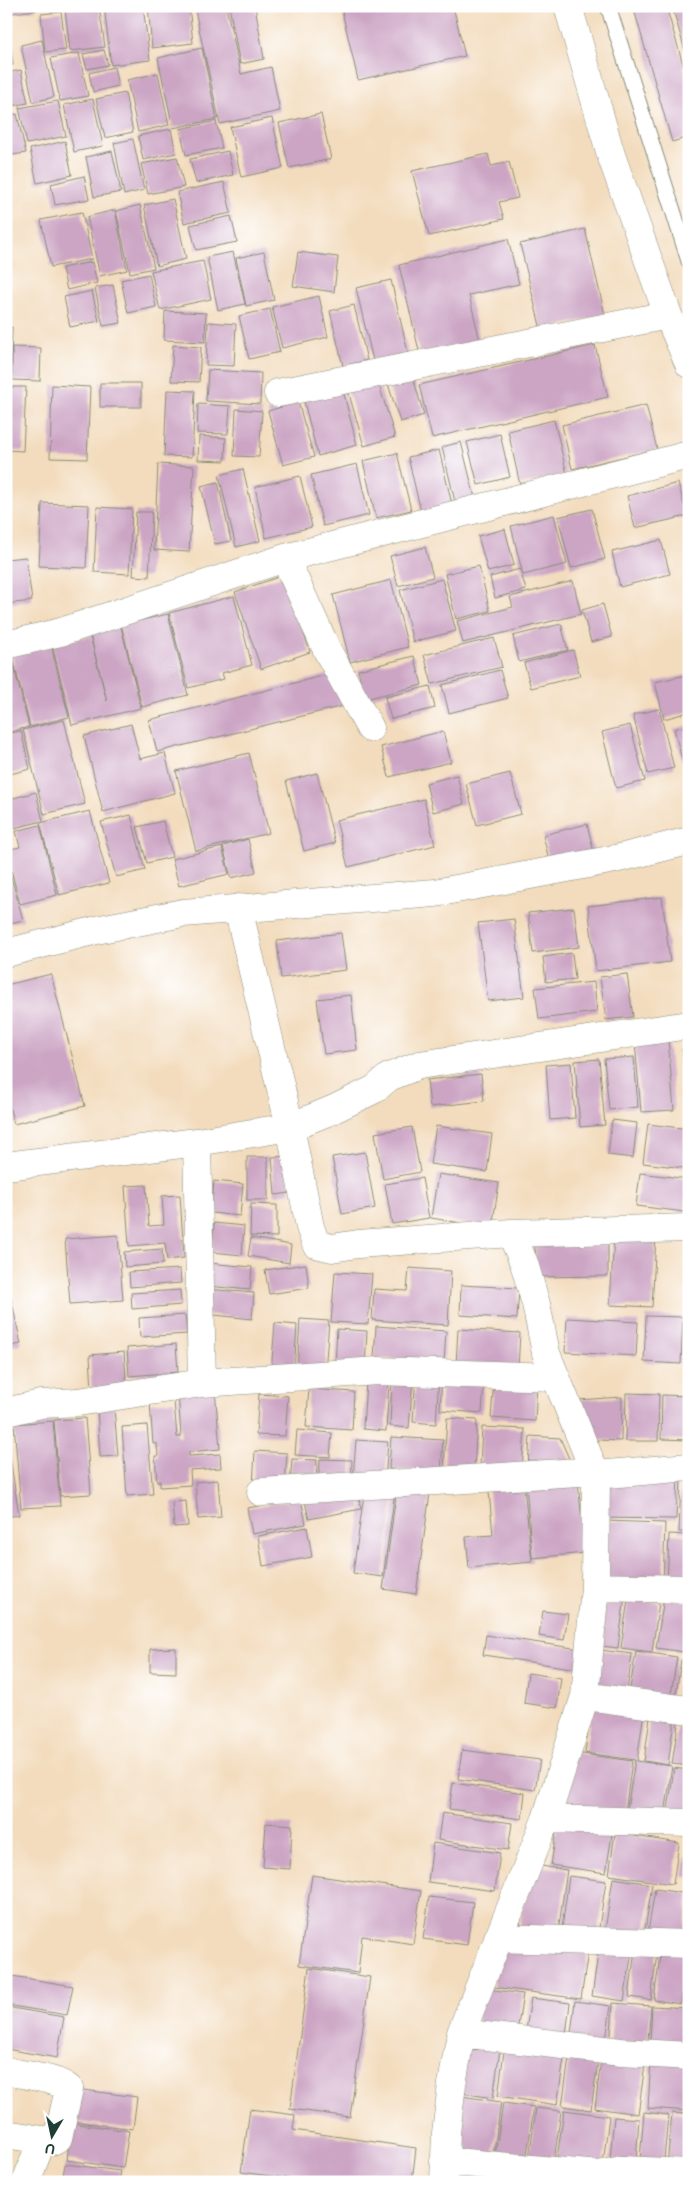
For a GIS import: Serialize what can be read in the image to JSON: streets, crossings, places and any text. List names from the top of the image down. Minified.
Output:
{"north":"bottom"}
